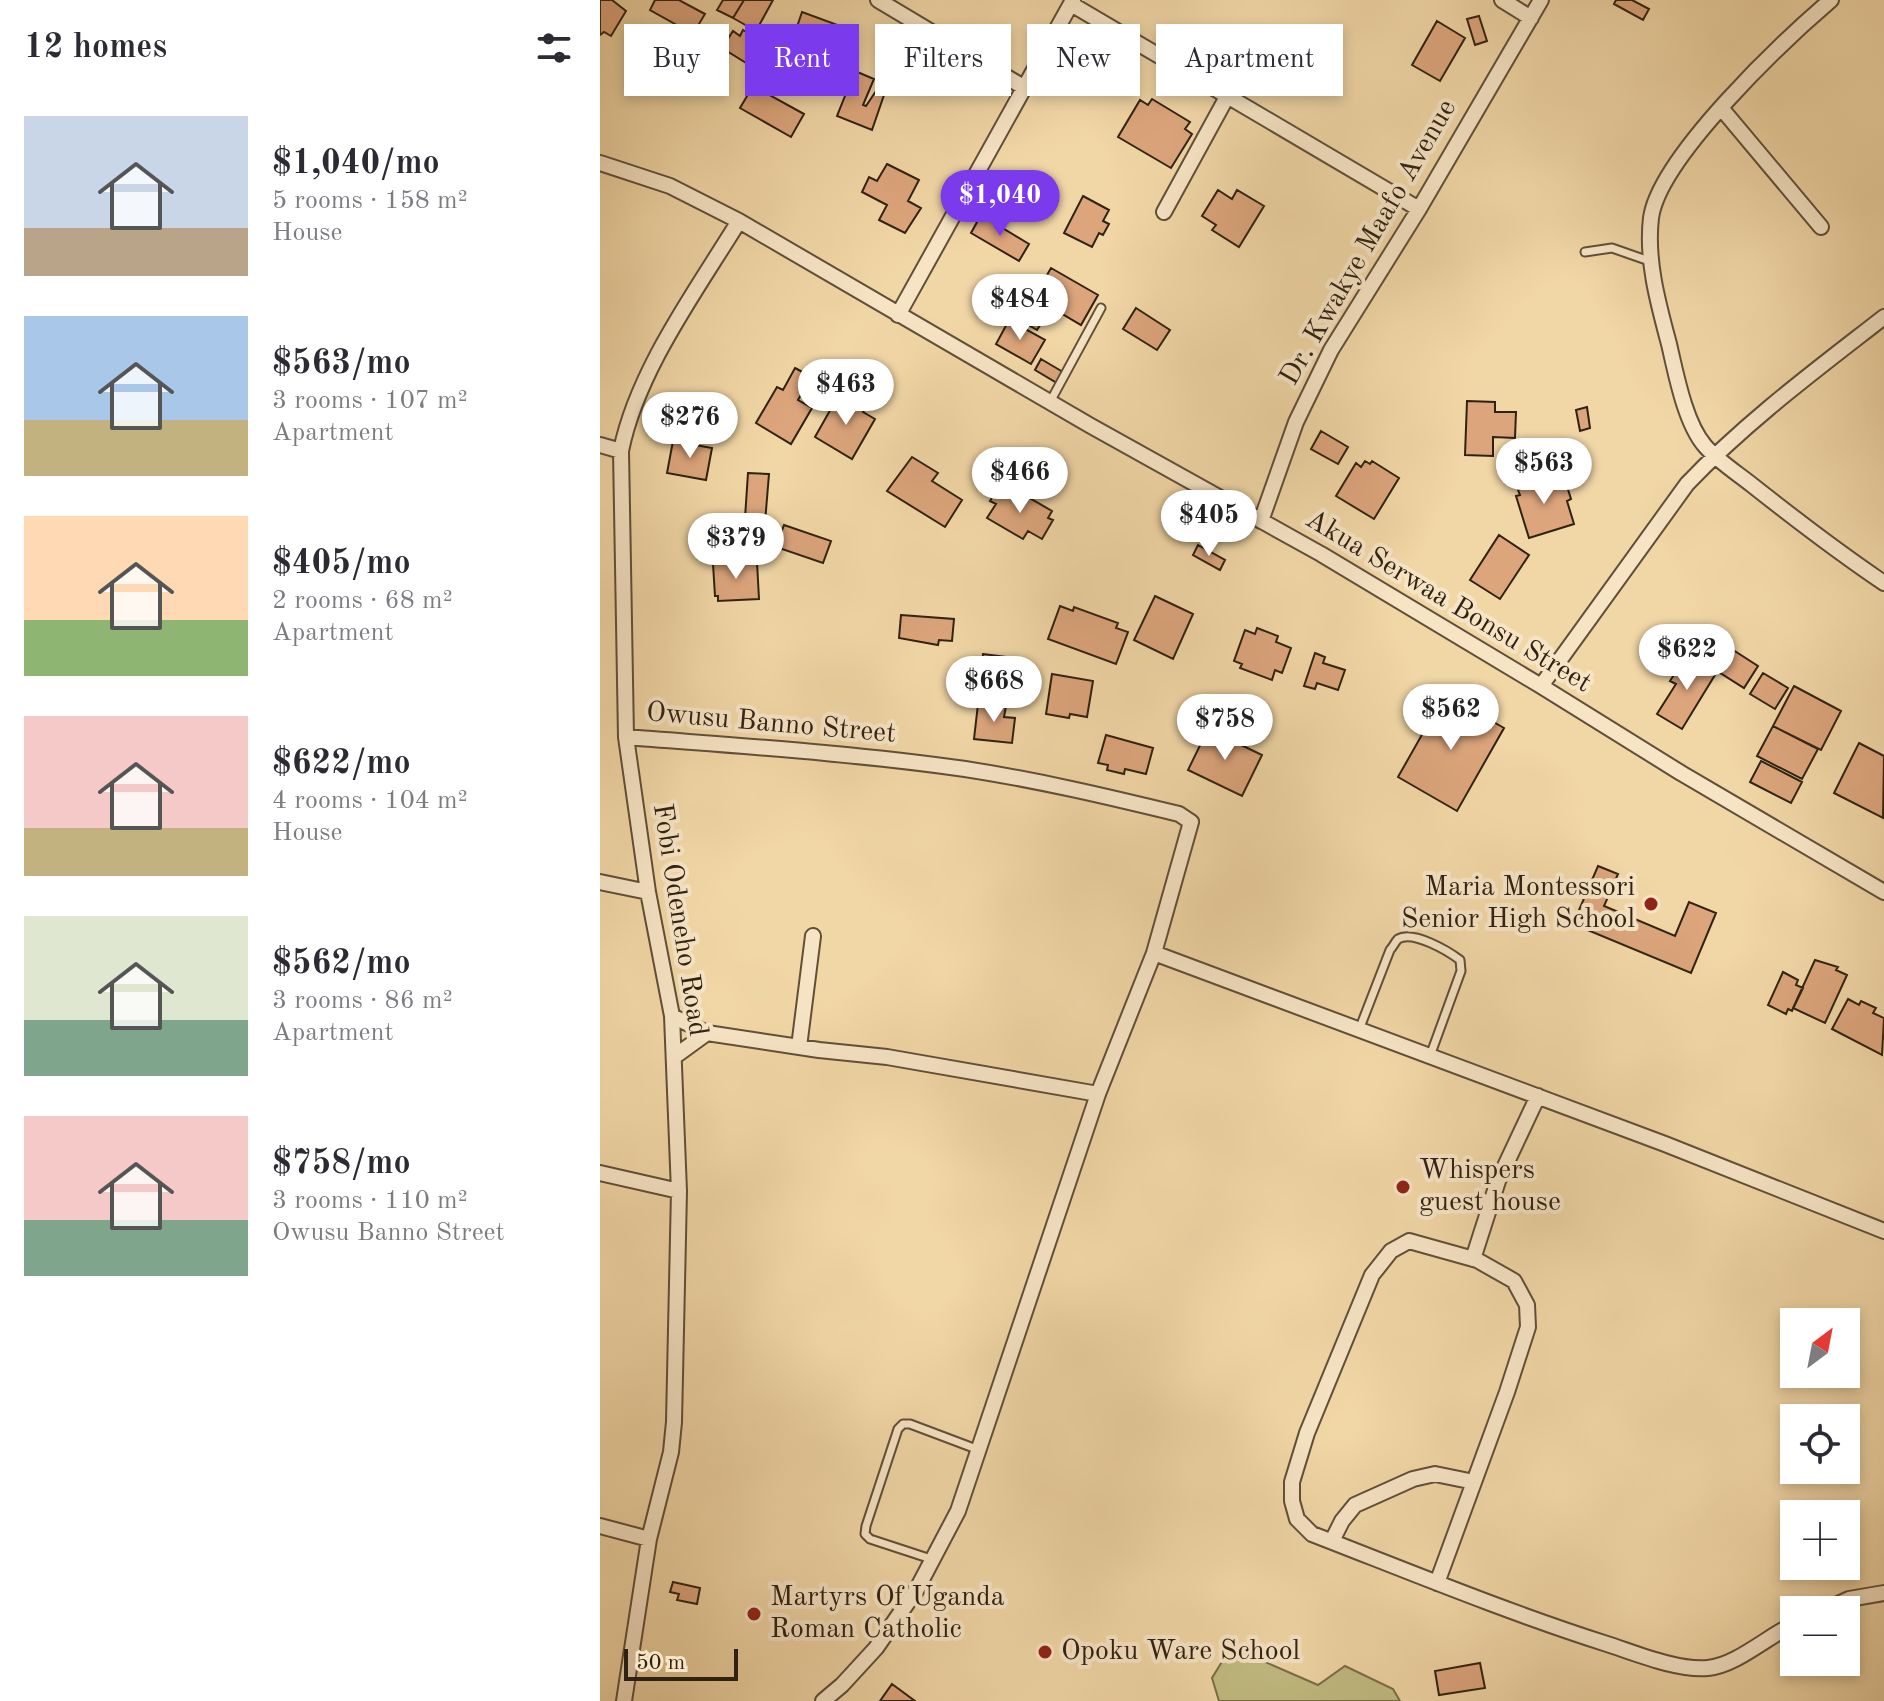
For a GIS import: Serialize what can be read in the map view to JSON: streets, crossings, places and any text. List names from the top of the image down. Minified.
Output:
{"streets":{"street":["Dr. Kwakye Maafo Avenue","Akua Serwaa Bonsu Street","Owusu Banno Street","Fobi Odeneho Road"]},"crossings":[["Dr. Kwakye Maafo Avenue","Akua Serwaa Bonsu Street"],["Akua Serwaa Bonsu Street","Fobi Odeneho Road"],["Owusu Banno Street","Fobi Odeneho Road"]],"places":["Maria Montessori Senior High School","Whispers guest house","Martyrs Of Uganda Roman Catholic","Opoku Ware School"],"scale_bar":"50 m","north":"top right","page":{"heading":"12 homes","chip":["Buy","Rent","Filters","New","Apartment"],"list":[{"name":"$1,040/mo","note":"5 rooms · 158 m² · House"},{"name":"$563/mo","note":"3 rooms · 107 m² · Apartment"},{"name":"$405/mo","note":"2 rooms · 68 m² · Apartment"},{"name":"$622/mo","note":"4 rooms · 104 m² · House"},{"name":"$562/mo","note":"3 rooms · 86 m² · Apartment"},{"name":"$758/mo","note":"3 rooms · 110 m² · Owusu Banno Street"}],"price":["$1,040","$484","$463","$276","$563","$466","$405","$379","$622","$668","$562","$758"],"map_buttons":["+","−"],"scale":"50 m"}}
